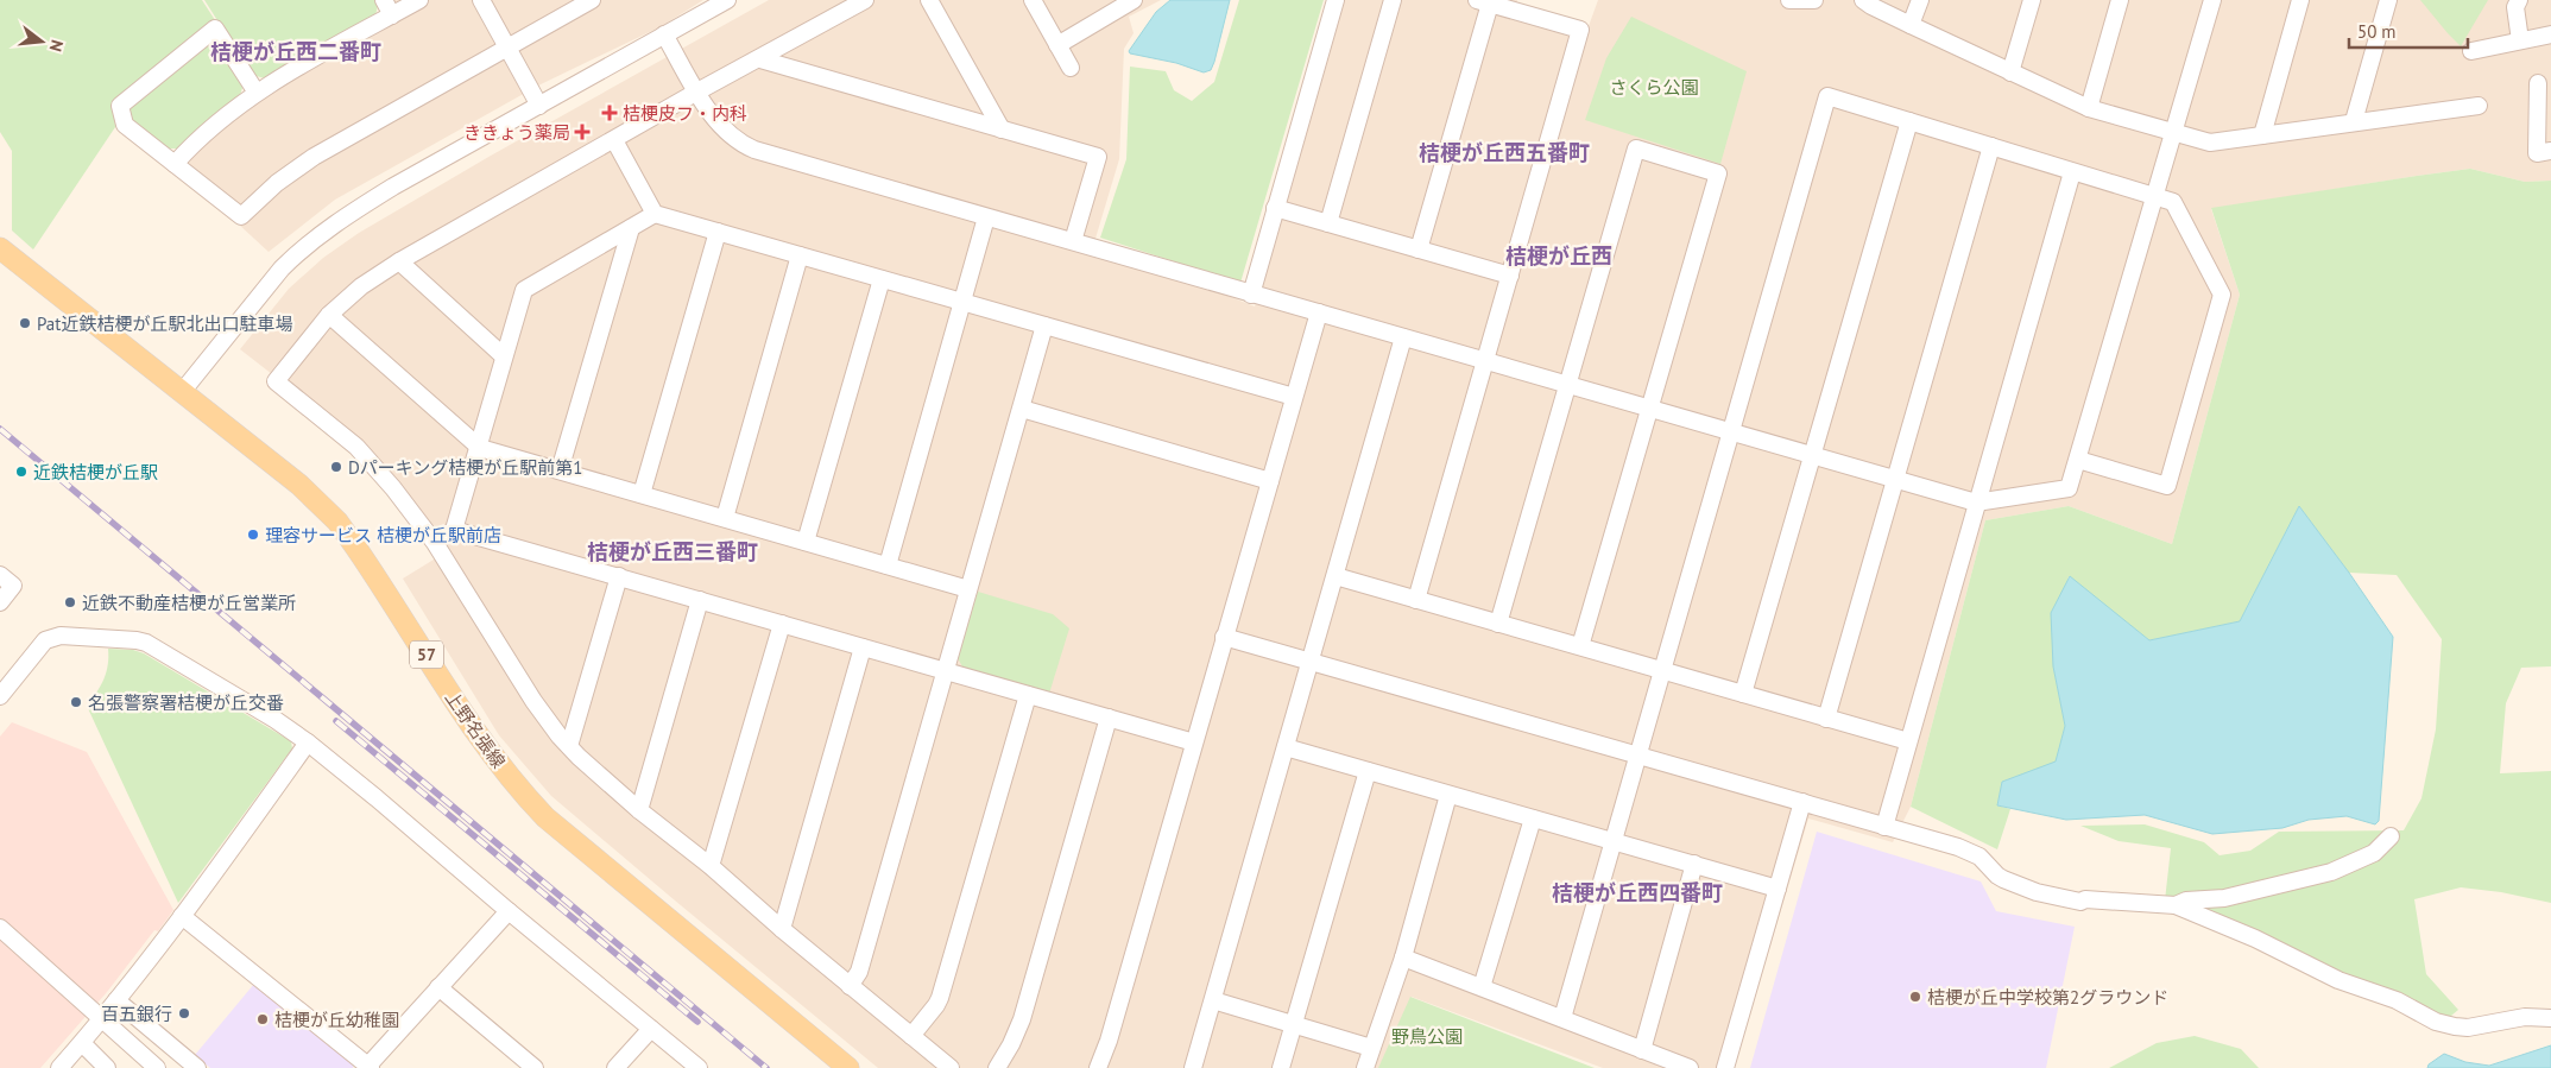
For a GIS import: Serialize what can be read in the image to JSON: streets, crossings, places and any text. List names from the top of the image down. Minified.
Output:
{"streets":{"main road":["57","上野名張線"]},"districts":["桔梗が丘西二番町","桔梗が丘西五番町","桔梗が丘西","桔梗が丘西三番町","桔梗が丘西四番町"],"parks":["さくら公園","野鳥公園"],"places":{"health":["桔梗皮フ・内科","ききょう薬局"],"other":["Pat近鉄桔梗が丘駅北出口駐車場","Dパーキング桔梗が丘駅前第1","近鉄桔梗が丘駅","理容サービス 桔梗が丘駅前店","近鉄不動産桔梗が丘営業所","名張警察署桔梗が丘交番","桔梗が丘中学校第2グラウンド","百五銀行","桔梗が丘幼稚園"]},"scale_bar":"50 m","north":"right"}
